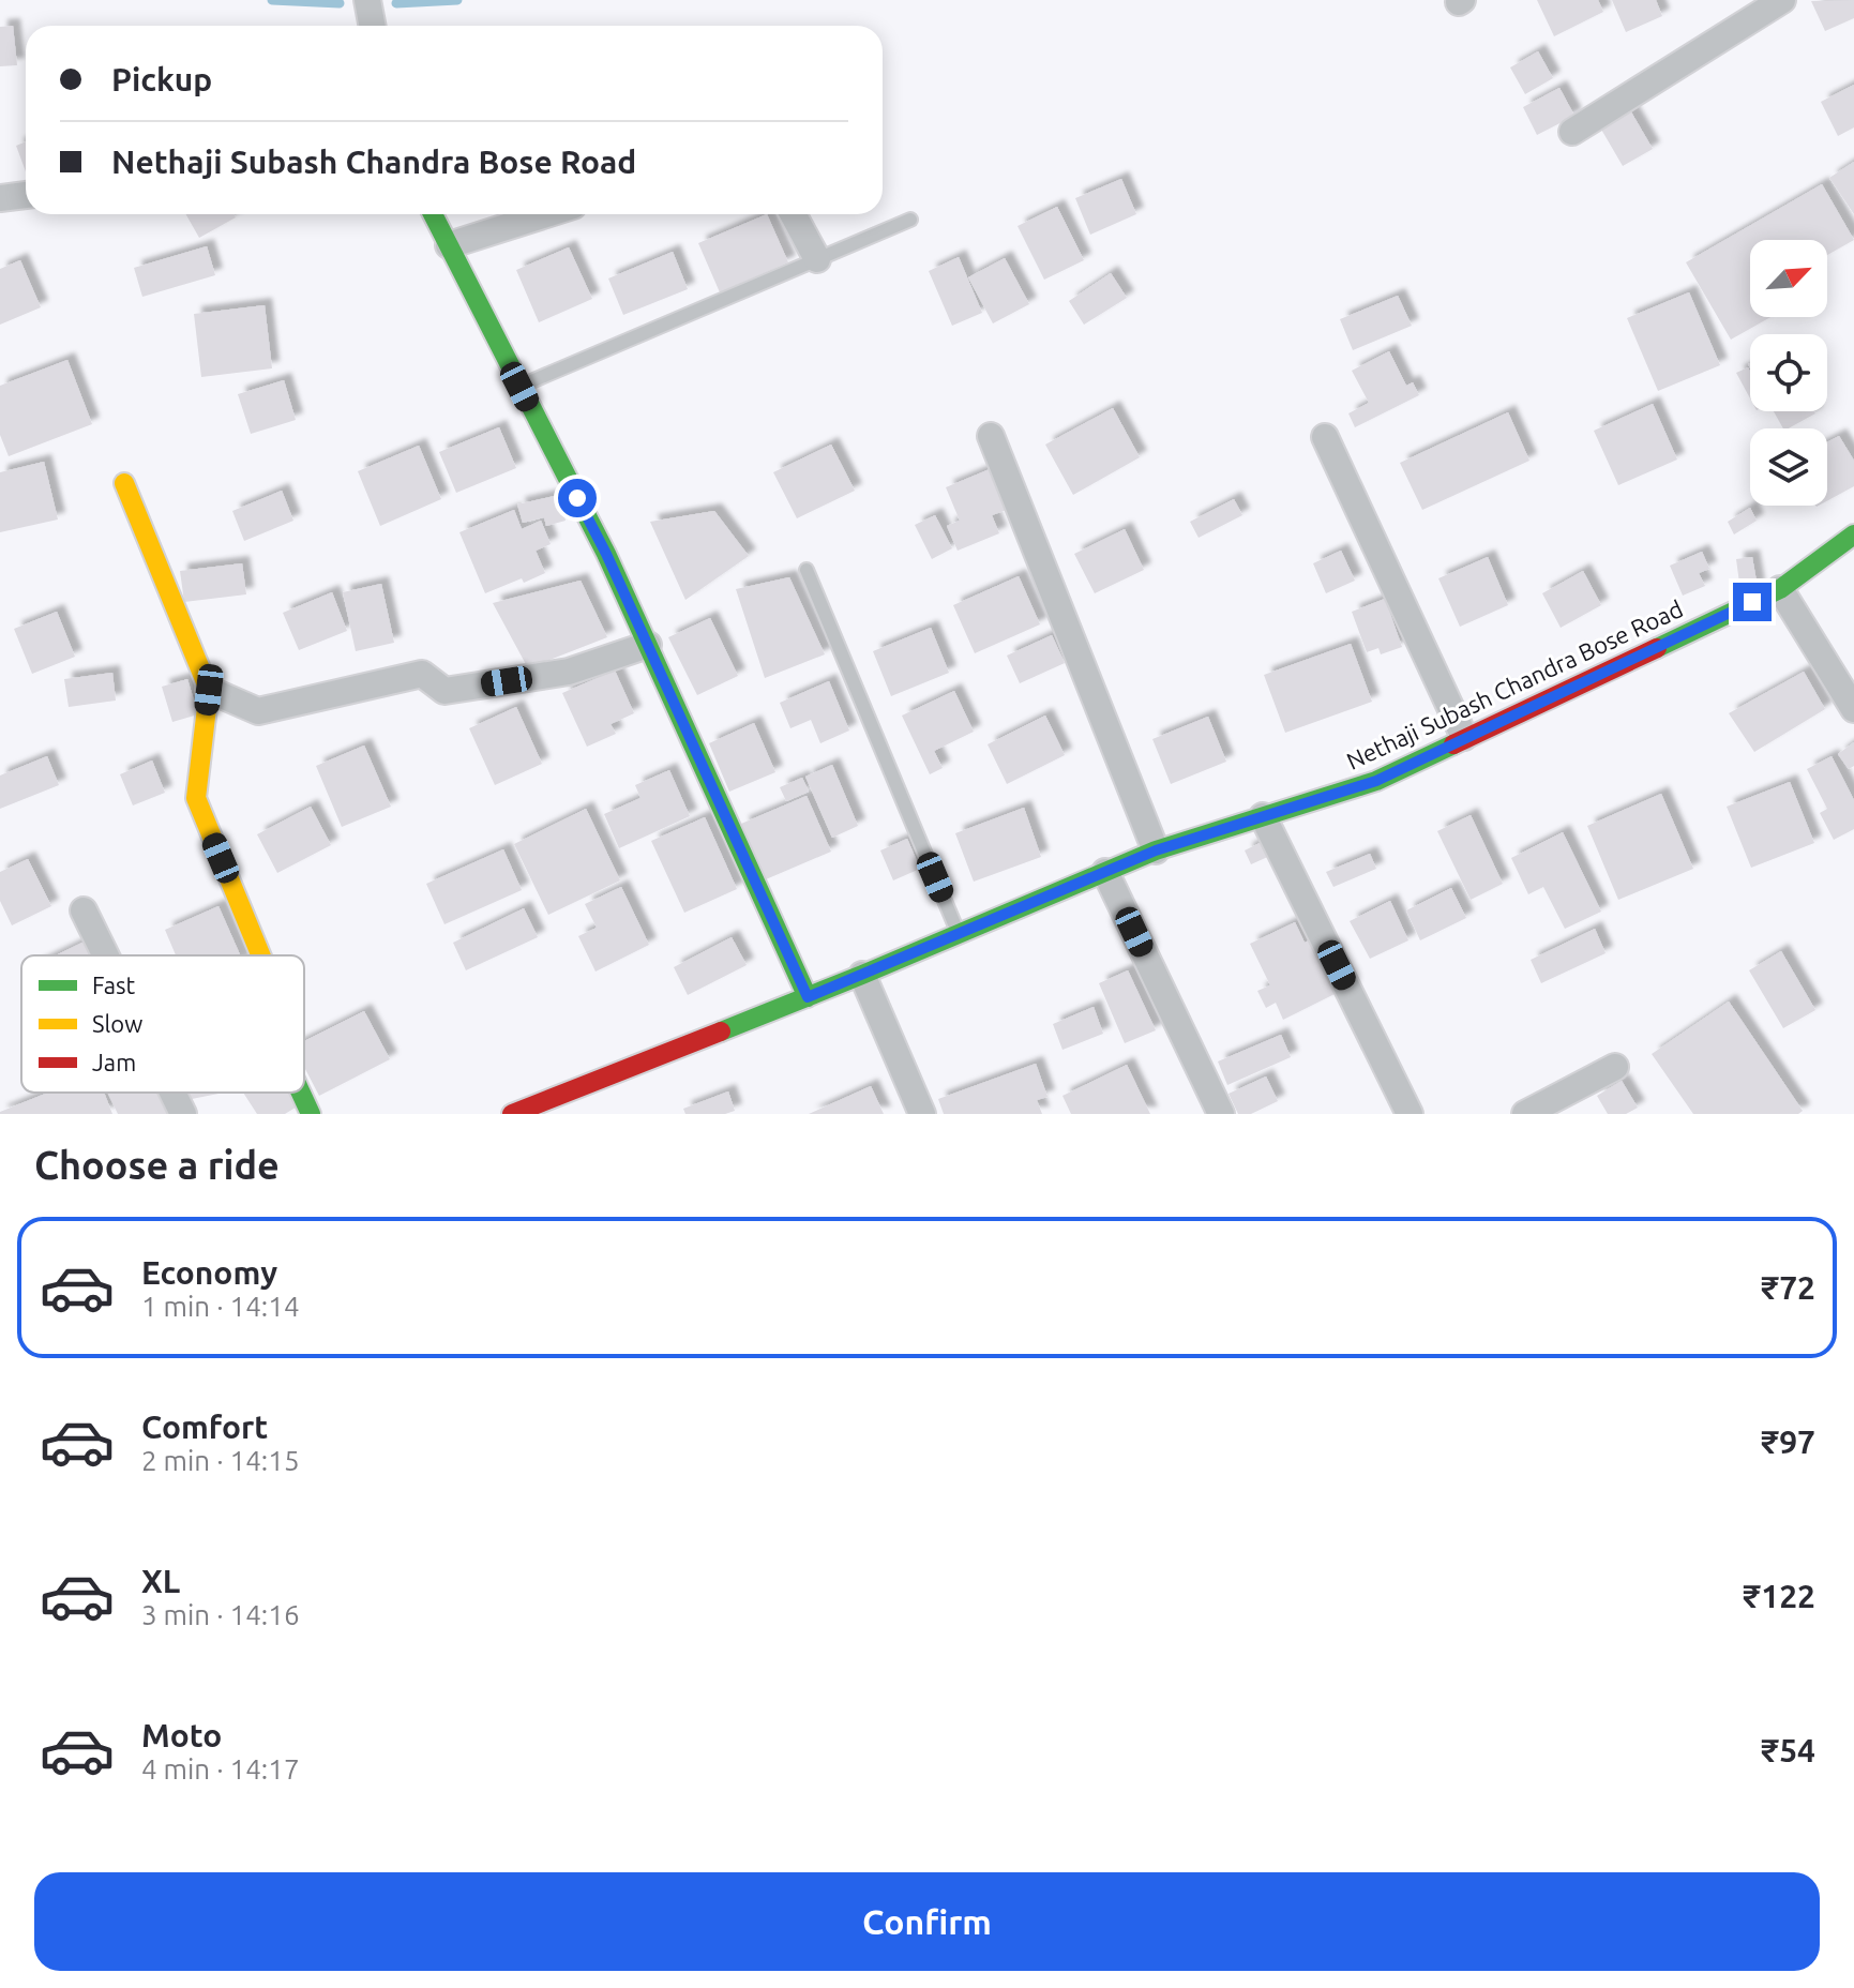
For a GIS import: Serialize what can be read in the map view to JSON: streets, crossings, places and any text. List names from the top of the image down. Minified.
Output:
{"streets":{"street":["Nethaji Subash Chandra Bose Road"]},"legend":["Fast","Slow","Jam"],"north":"top right","page":{"banner":["Pickup","Nethaji Subash Chandra Bose Road"],"heading":"Choose a ride","list":[{"name":"Economy","note":"1 min · 14:14","value":"₹72"},{"name":"Comfort","note":"2 min · 14:15","value":"₹97"},{"name":"XL","note":"3 min · 14:16","value":"₹122"},{"name":"Moto","note":"4 min · 14:17","value":"₹54"}],"buttons":"Confirm"}}
